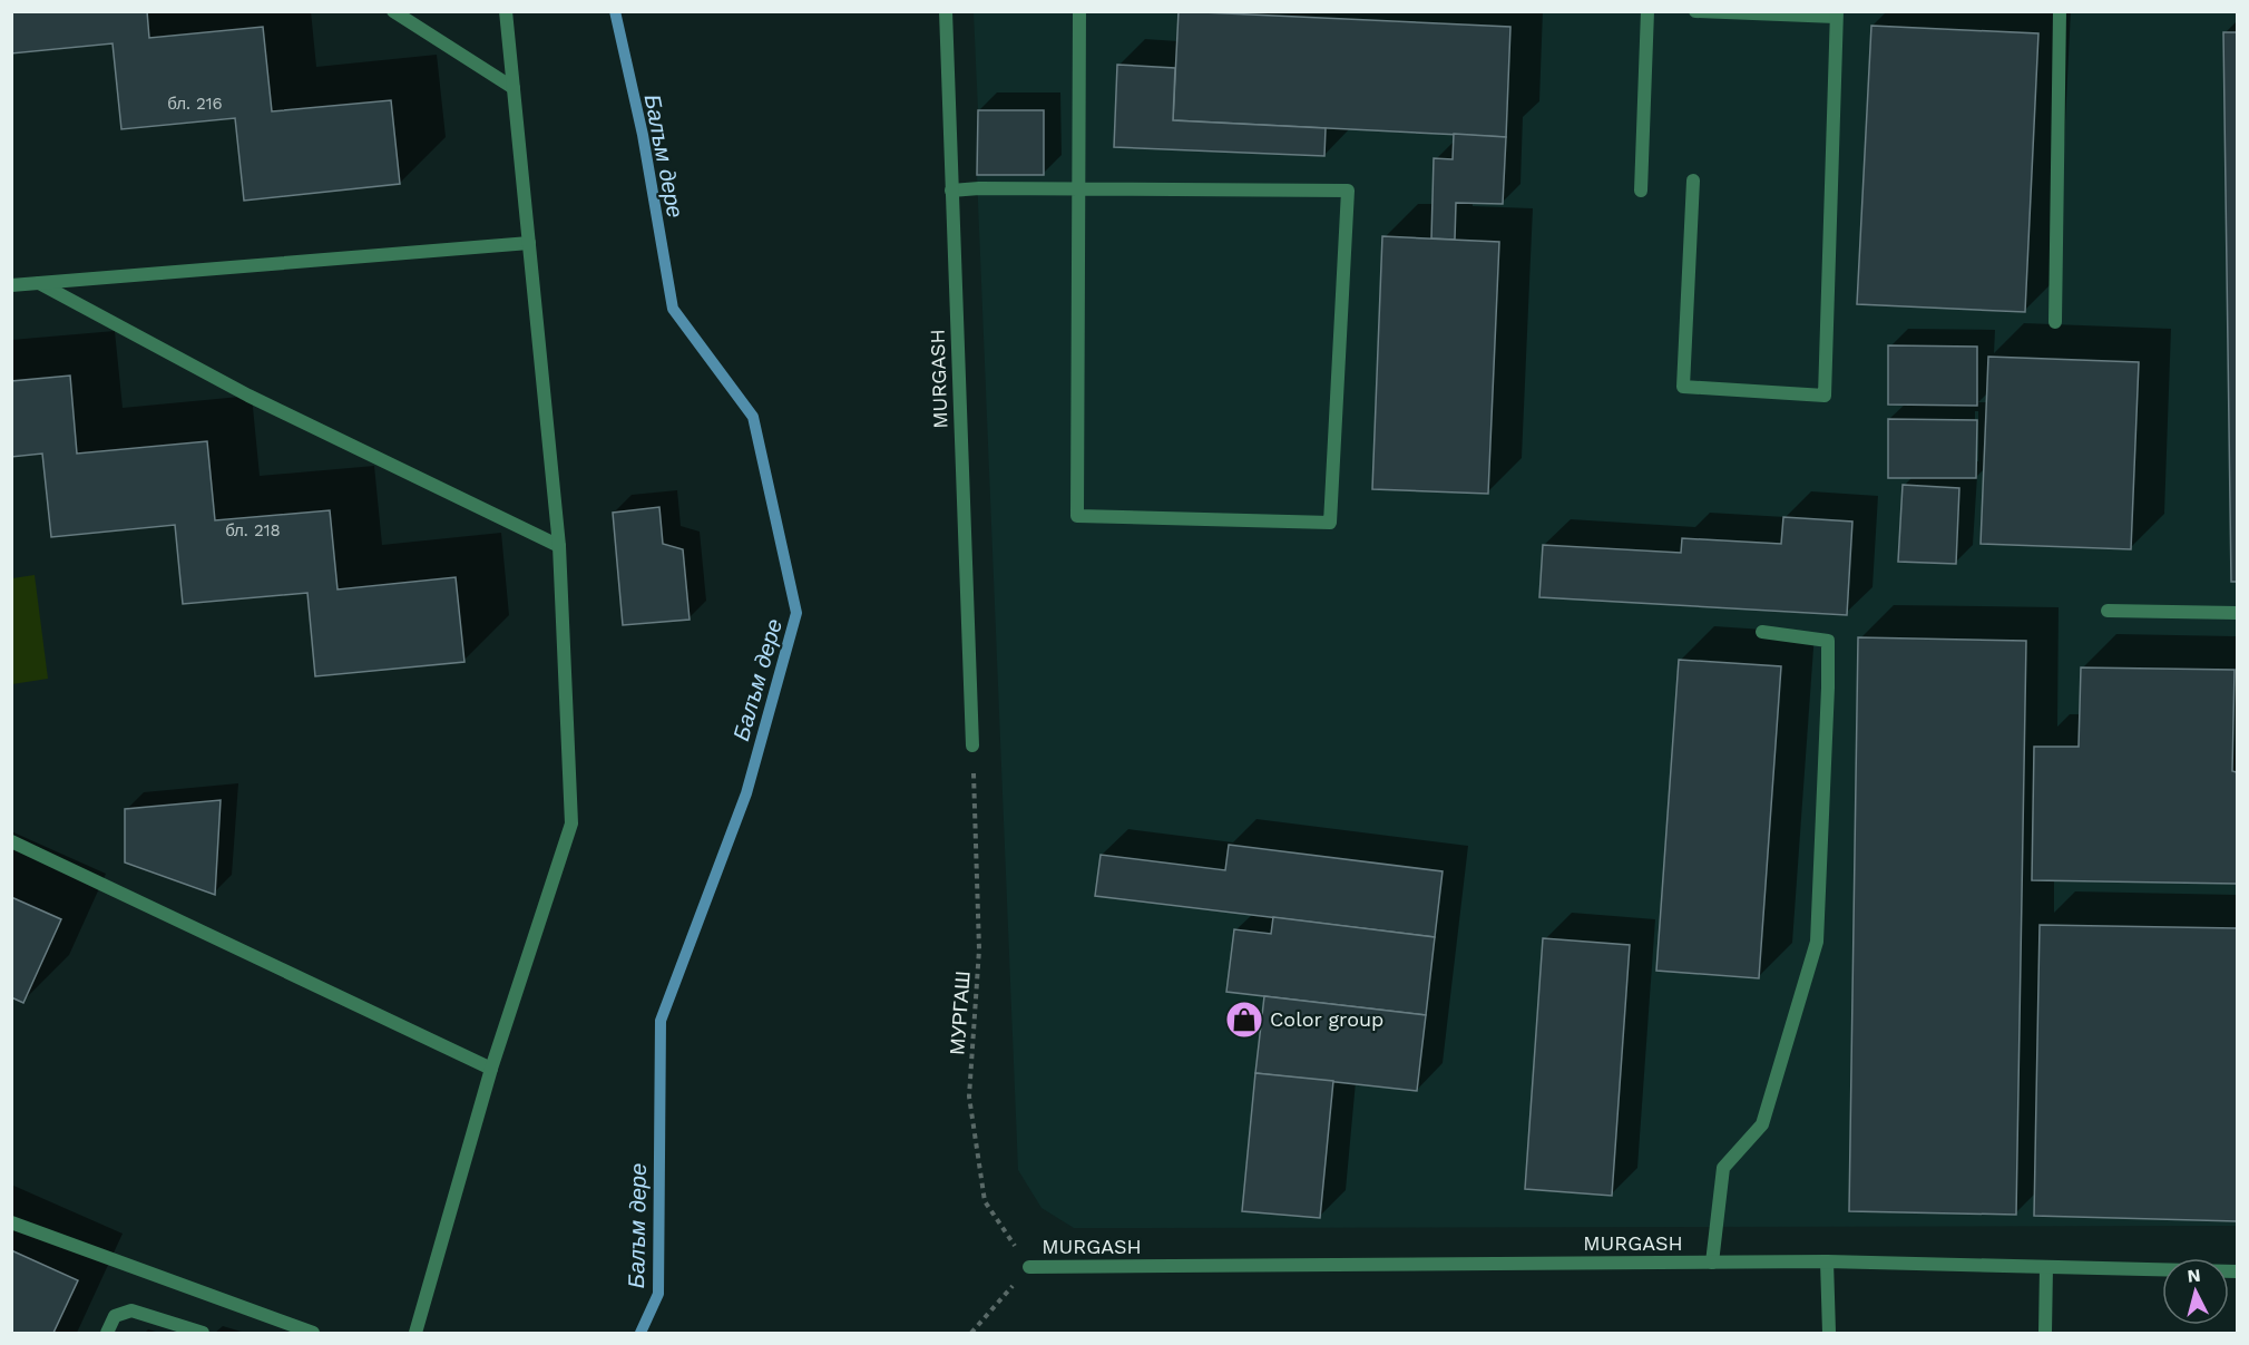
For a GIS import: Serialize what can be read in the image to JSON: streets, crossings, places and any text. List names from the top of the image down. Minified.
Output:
{"streets":{"street":["MURGASH"],"path":["МУРГАШ"]},"crossings":[["MURGASH","МУРГАШ"]],"water":["Балъм дере"],"places":{"shop":["Color group"]},"house_numbers":["бл. 216","бл. 218"],"north":"top"}
